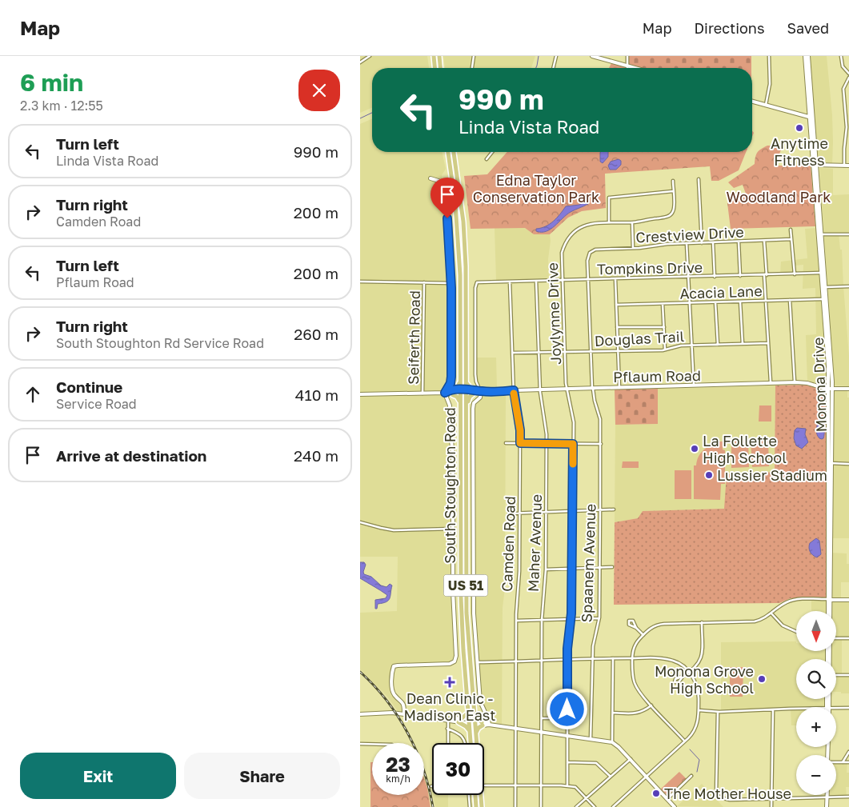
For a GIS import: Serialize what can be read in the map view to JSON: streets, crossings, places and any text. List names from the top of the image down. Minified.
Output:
{"streets":{"main road":["South Stoughton Road","US 51"],"street":["Crestview Drive","Tompkins Drive","Acacia Lane","Joylynne Drive","Seiferth Road","Douglas Trail","Pflaum Road","Monona Drive","Maher Avenue","Camden Road","Spaanem Avenue"]},"crossings":[["Crestview Drive","Spaanem Avenue"],["Tompkins Drive","Joylynne Drive"],["Tompkins Drive","Pflaum Road"],["Tompkins Drive","Monona Drive"],["Tompkins Drive","Maher Avenue"],["Tompkins Drive","Camden Road"],["Tompkins Drive","Spaanem Avenue"],["Acacia Lane","Monona Drive"],["Joylynne Drive","Douglas Trail"],["Joylynne Drive","Pflaum Road"],["Seiferth Road","Pflaum Road"],["Douglas Trail","Maher Avenue"],["Douglas Trail","Camden Road"],["Douglas Trail","Spaanem Avenue"],["Pflaum Road","Monona Drive"],["Pflaum Road","South Stoughton Road"],["Pflaum Road","Maher Avenue"],["Pflaum Road","Camden Road"],["Pflaum Road","Spaanem Avenue"]],"parks":["Edna Taylor Conservation Park","Woodland Park"],"places":{"other":["Anytime Fitness","La Follette High School","Lussier Stadium","Monona Grove High School","The Mother House"],"health":["Dean Clinic - Madison East"]},"north":"bottom","page":{"header":"Map","nav":["Map","Directions","Saved"],"heading":["6 min","2.3 km · 12:55"],"turn":["990 m","Linda Vista Road"],"list":[{"name":"Turn left","note":"Linda Vista Road","value":"990 m"},{"name":"Turn right","note":"Camden Road","value":"200 m"},{"name":"Turn left","note":"Pflaum Road","value":"200 m"},{"name":"Turn right","note":"South Stoughton Rd Service Road","value":"260 m"},{"name":"Continue","note":"Service Road","value":"410 m"},{"name":"Arrive at destination","value":"240 m"}],"map_buttons":["+","−"],"speed":"23 km/h","limit":"30","buttons":["Exit","Share"]}}
